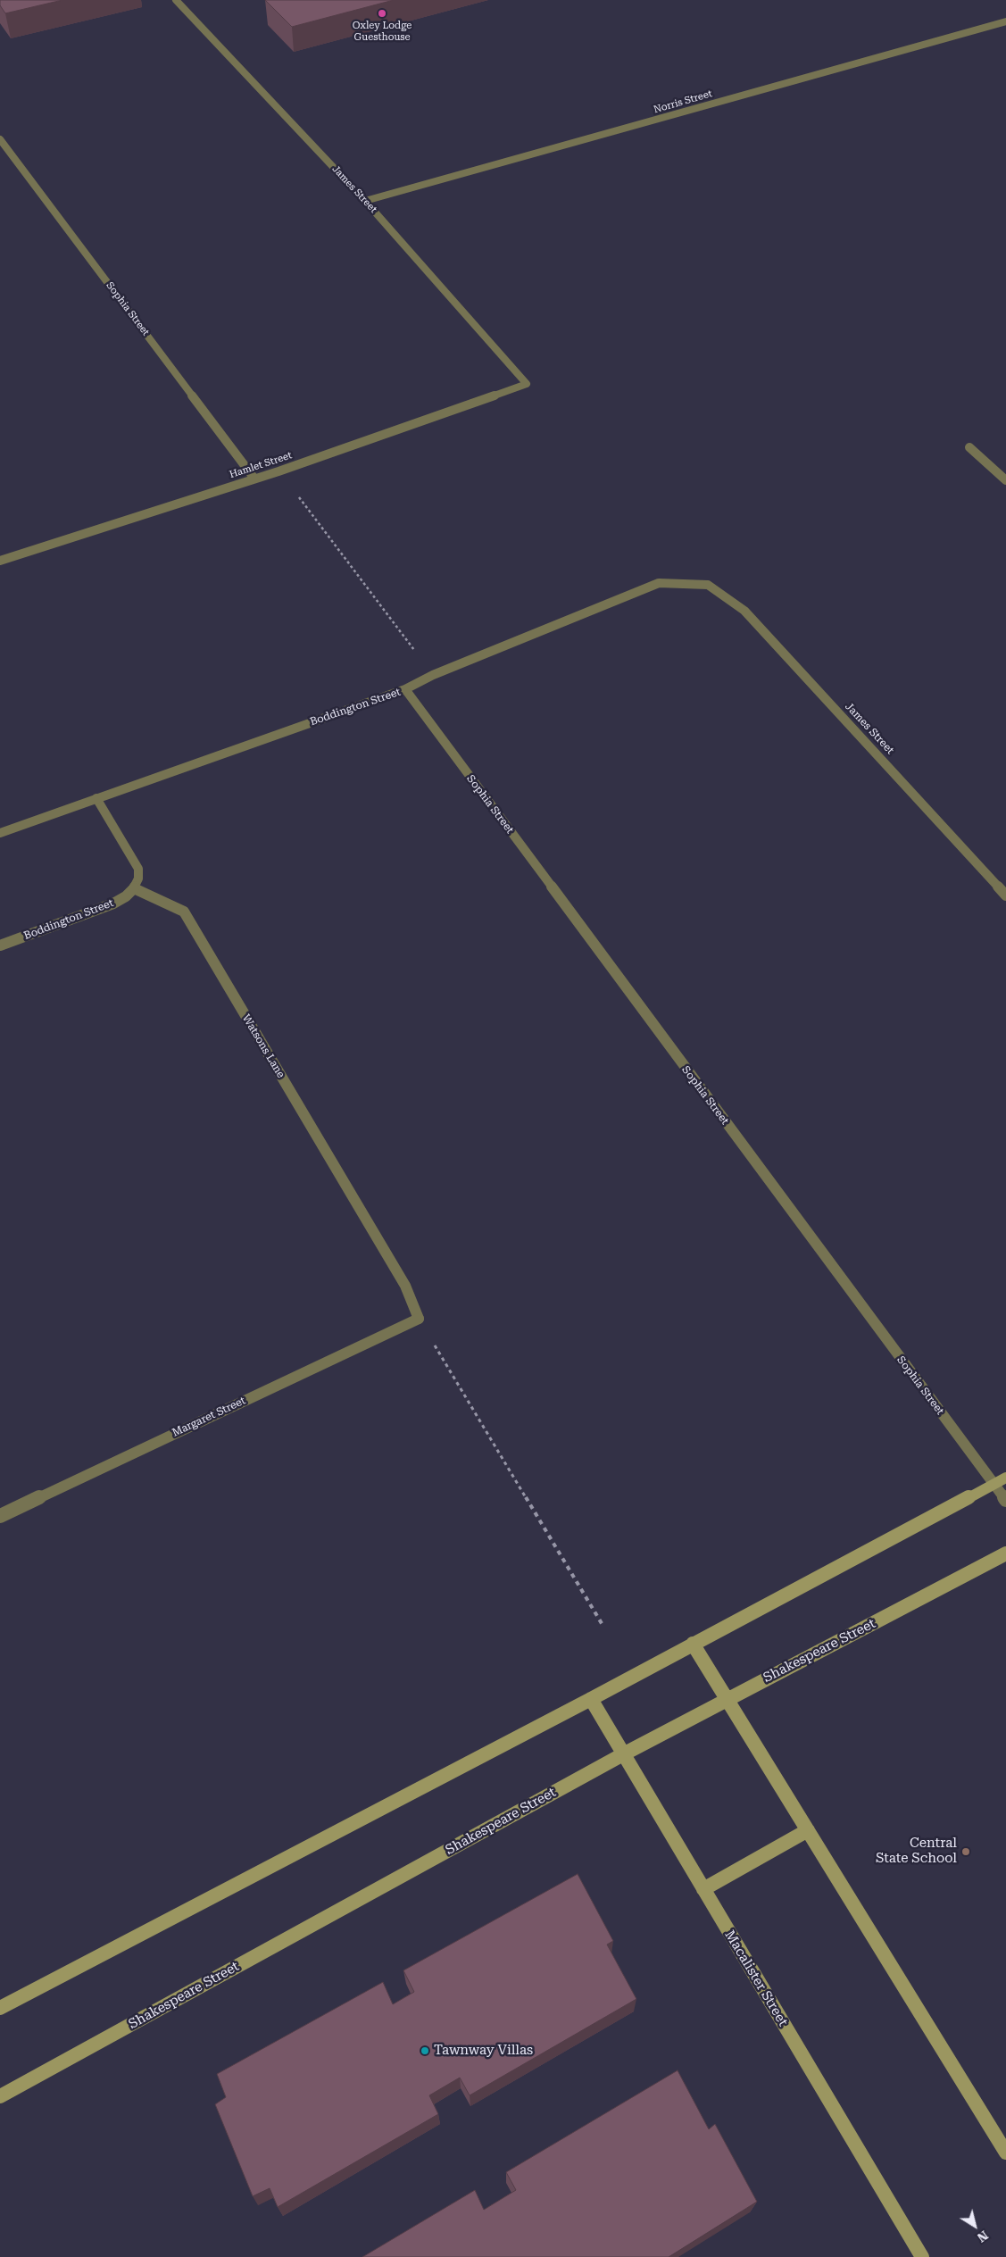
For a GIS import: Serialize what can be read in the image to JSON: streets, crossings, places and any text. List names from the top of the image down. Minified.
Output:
{"streets":{"street":["Norris Street","James Street","Sophia Street","Hamlet Street","Boddington Street","Watsons Lane","Margaret Street","Shakespeare Street","Macalister Street"]},"crossings":[["Norris Street","James Street"],["James Street","Hamlet Street"],["James Street","Boddington Street"],["Sophia Street","Hamlet Street"],["Sophia Street","Boddington Street"],["Boddington Street","Watsons Lane"],["Watsons Lane","Margaret Street"],["Shakespeare Street","Macalister Street"]],"places":["Oxley Lodge Guesthouse","Central State School","Tawnway Villas"],"north":"bottom right"}
